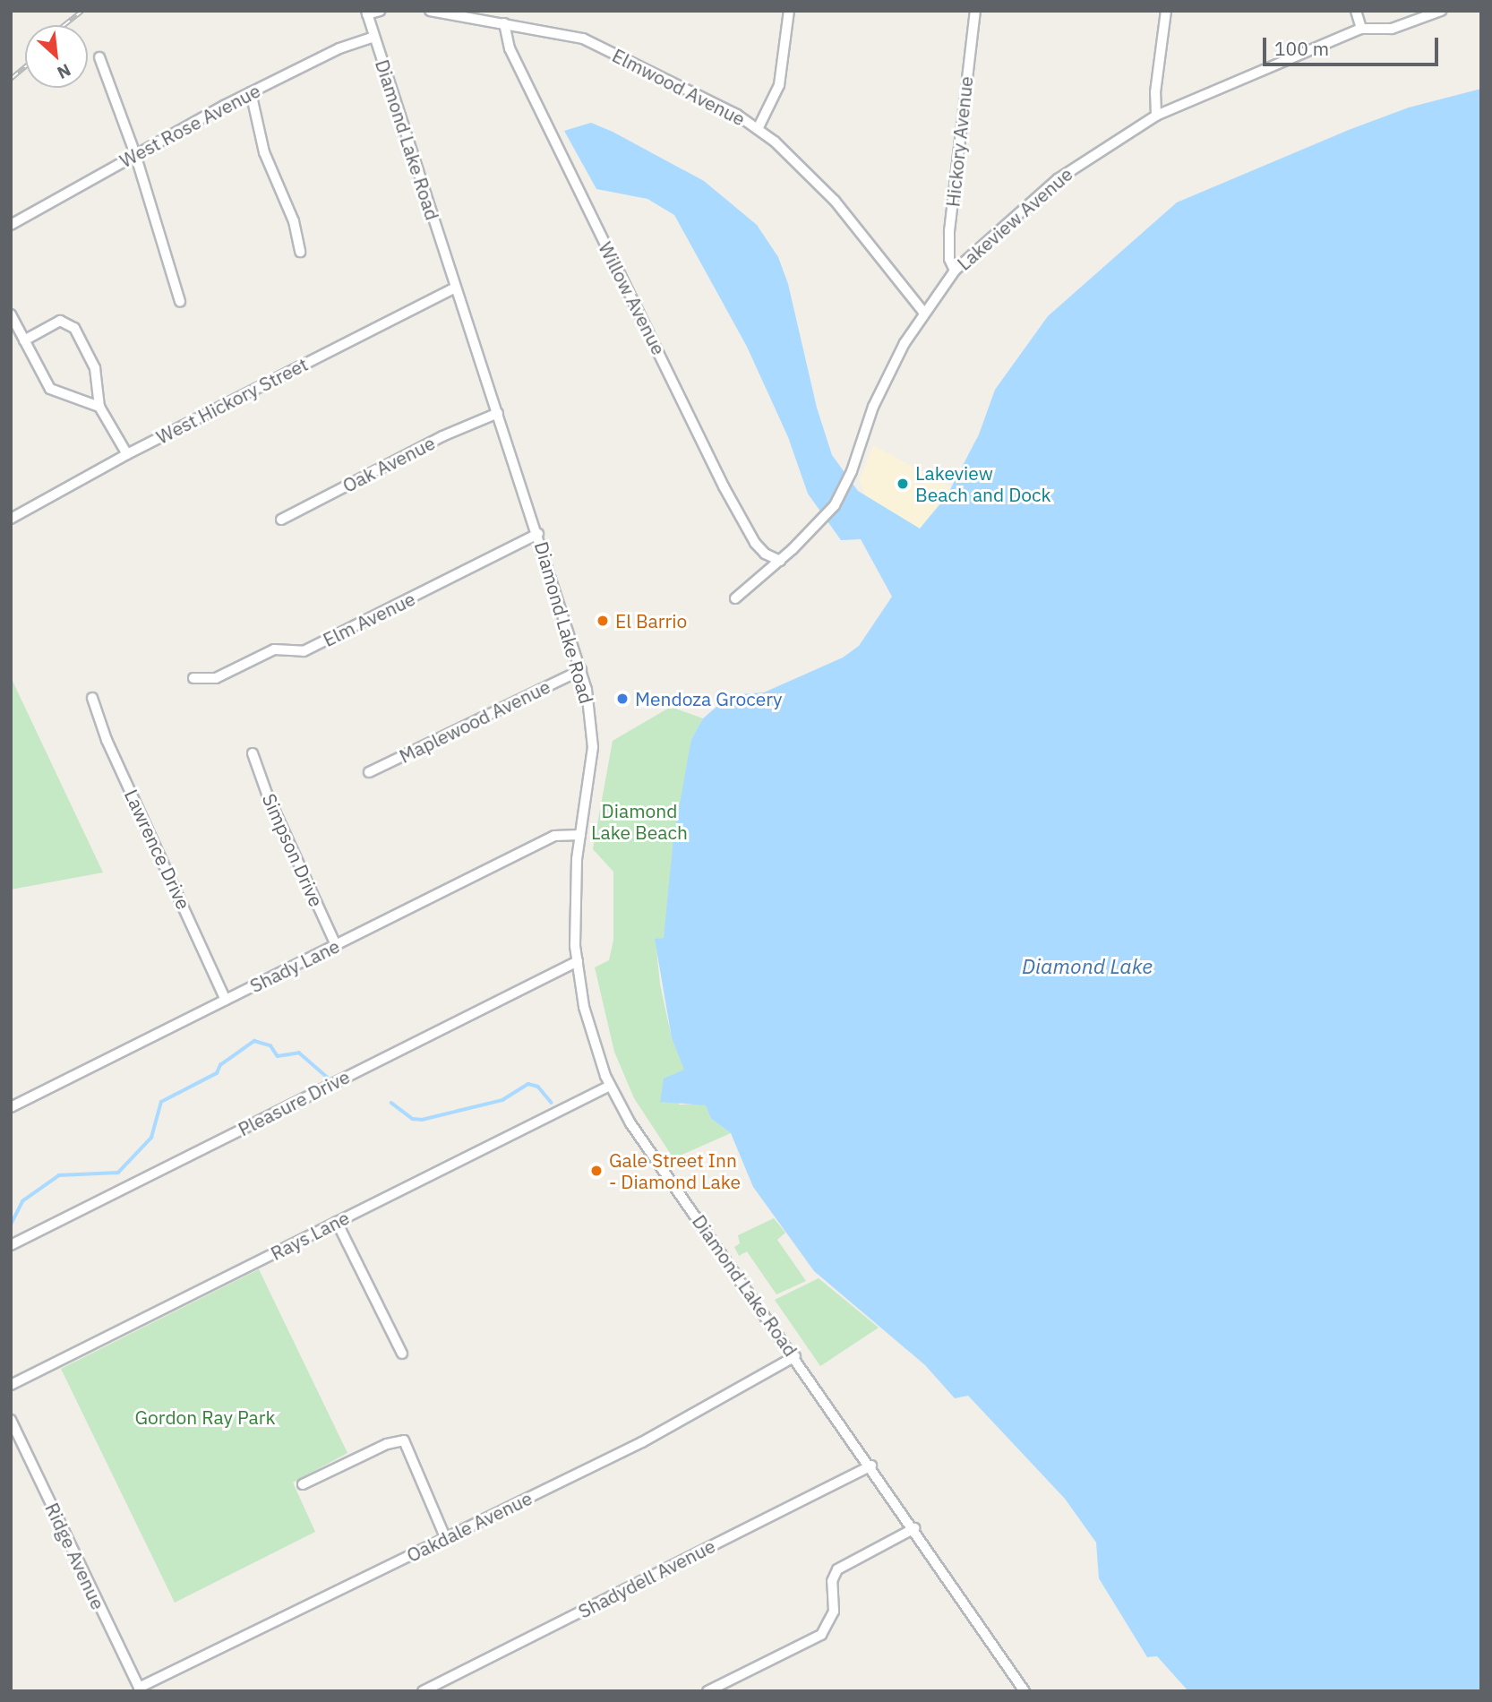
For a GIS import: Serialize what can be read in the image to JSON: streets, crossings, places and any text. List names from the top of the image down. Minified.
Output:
{"streets":{"street":["Elmwood Avenue","West Rose Avenue","Diamond Lake Road","Hickory Avenue","Lakeview Avenue","Willow Avenue","West Hickory Street","Oak Avenue","Elm Avenue","Maplewood Avenue","Lawrence Drive","Simpson Drive","Shady Lane","Pleasure Drive","Rays Lane","Oakdale Avenue","Ridge Avenue","Shadydell Avenue"]},"crossings":[["Elmwood Avenue","Lakeview Avenue"],["Elmwood Avenue","Willow Avenue"],["West Rose Avenue","Diamond Lake Road"],["Diamond Lake Road","West Hickory Street"],["Diamond Lake Road","Oak Avenue"],["Diamond Lake Road","Elm Avenue"],["Diamond Lake Road","Maplewood Avenue"],["Diamond Lake Road","Shady Lane"],["Diamond Lake Road","Pleasure Drive"],["Diamond Lake Road","Rays Lane"],["Diamond Lake Road","Oakdale Avenue"],["Diamond Lake Road","Shadydell Avenue"],["Hickory Avenue","Lakeview Avenue"],["Lakeview Avenue","Willow Avenue"],["Lawrence Drive","Shady Lane"],["Simpson Drive","Shady Lane"],["Oakdale Avenue","Ridge Avenue"]],"water":["Diamond Lake"],"parks":["Diamond Lake Beach","Gordon Ray Park"],"places":["Lakeview Beach and Dock","El Barrio","Mendoza Grocery","Gale Street Inn - Diamond Lake"],"scale_bar":"100 m","north":"bottom right"}
